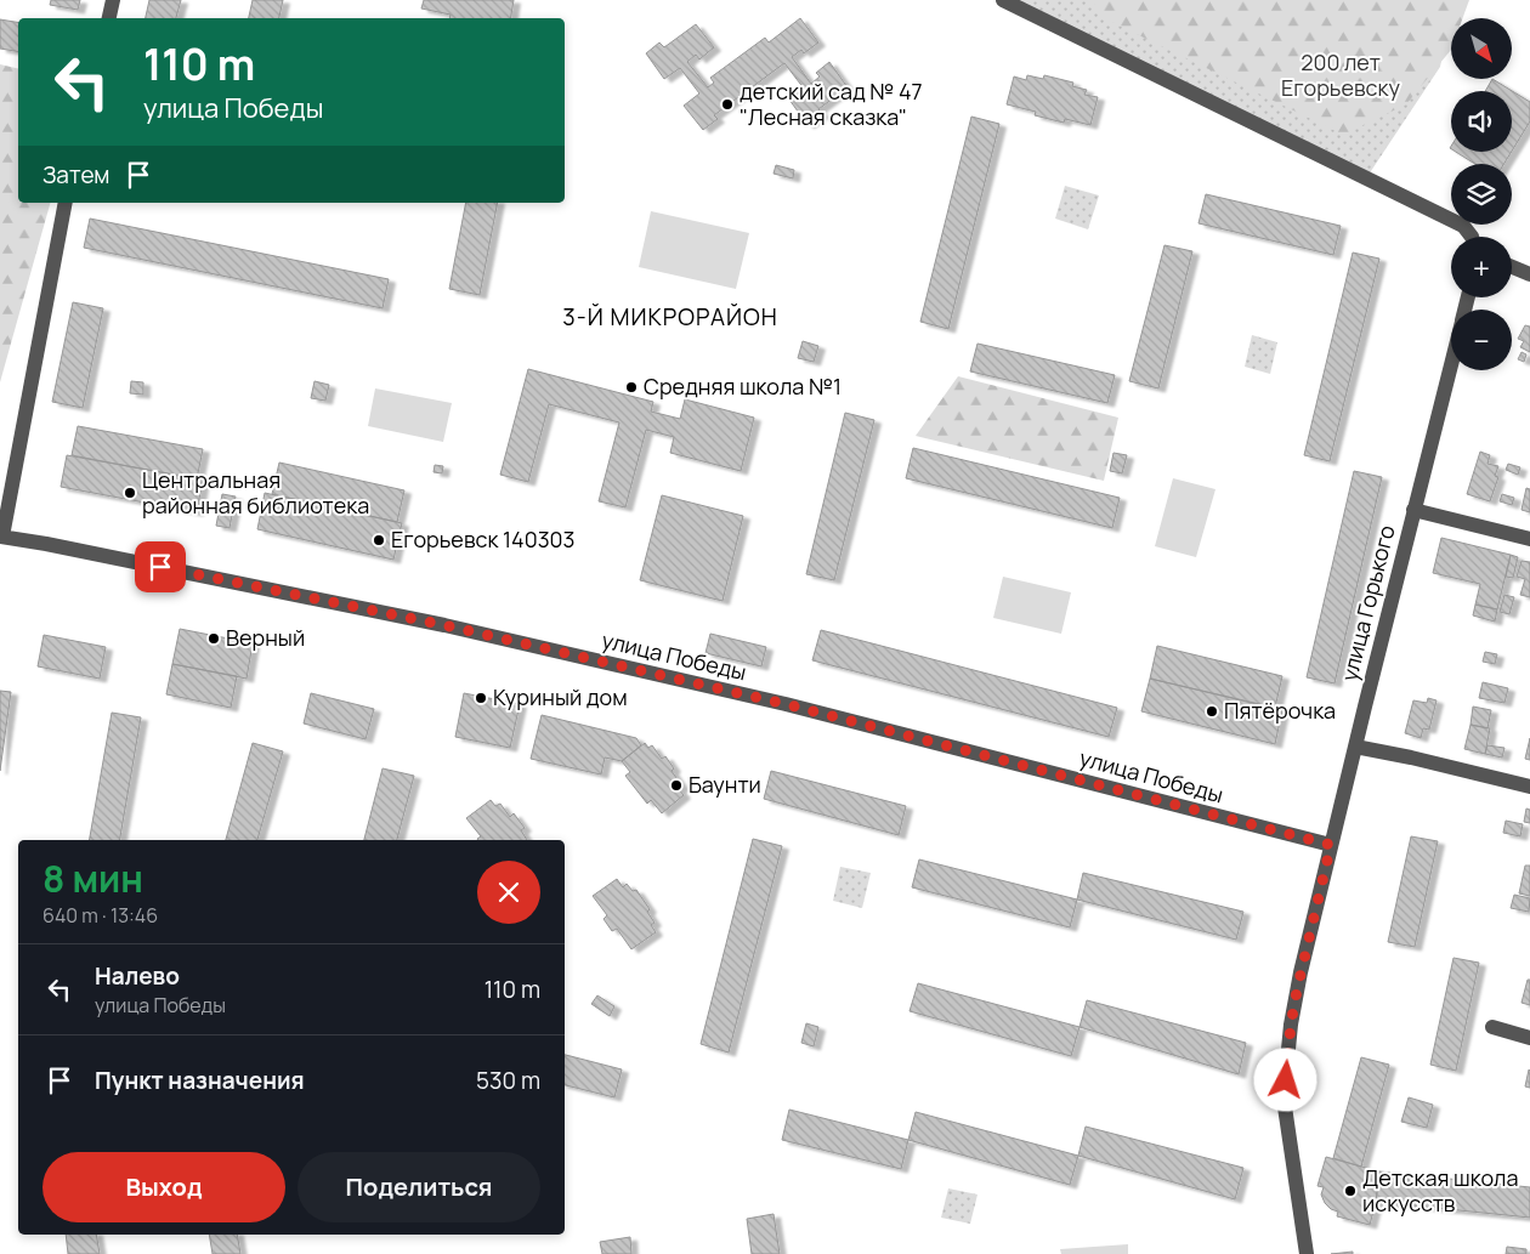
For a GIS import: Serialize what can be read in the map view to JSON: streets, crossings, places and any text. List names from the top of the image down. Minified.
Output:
{"streets":{"street":["улица Горького","улица Победы"]},"crossings":[["улица Горького","улица Победы"]],"districts":["3-Й МИКРОРАЙОН"],"parks":["200 лет Егорьевску"],"places":["детский сад № 47 \"Лесная сказка\"","Средняя школа №1","Центральная районная библиотека","Егорьевск 140303","Верный","Куриный дом","Пятёрочка","Баунти","Детская школа искусств"],"north":"bottom right","page":{"map_buttons":["+","−"],"turn":["110 m","улица Победы"],"then":"Затем","heading":["8 мин","640 m · 13:46"],"list":[{"name":"Налево","note":"улица Победы","value":"110 m"},{"name":"Пункт назначения","value":"530 m"}],"buttons":["Выход","Поделиться"]}}
